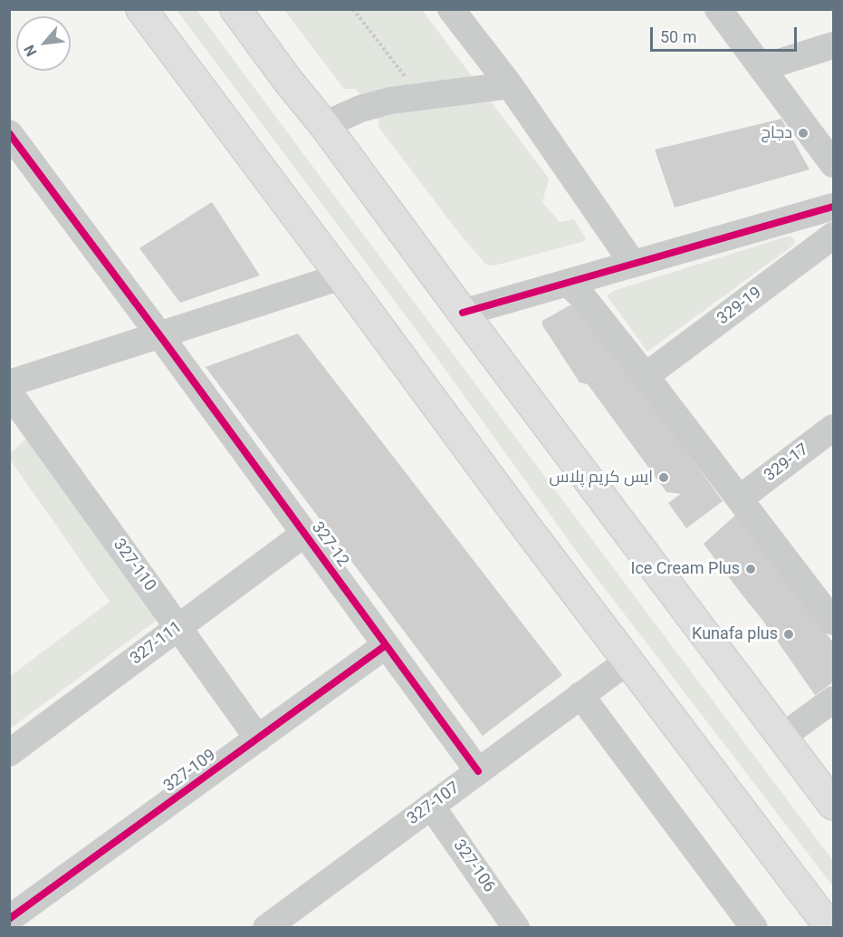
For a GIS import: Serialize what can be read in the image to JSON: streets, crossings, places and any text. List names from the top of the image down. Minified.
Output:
{"streets":{"street":["329-19","329-17","327-12","327-110","327-111","327-109","327-107","327-106"]},"crossings":[["327-12","327-111"],["327-12","327-109"],["327-12","327-107"],["327-110","327-111"],["327-110","327-109"],["327-107","327-106"]],"places":["دجاج","ايس كريم پلاس","Ice Cream Plus","Kunafa plus"],"scale_bar":"50 m","north":"bottom left"}
